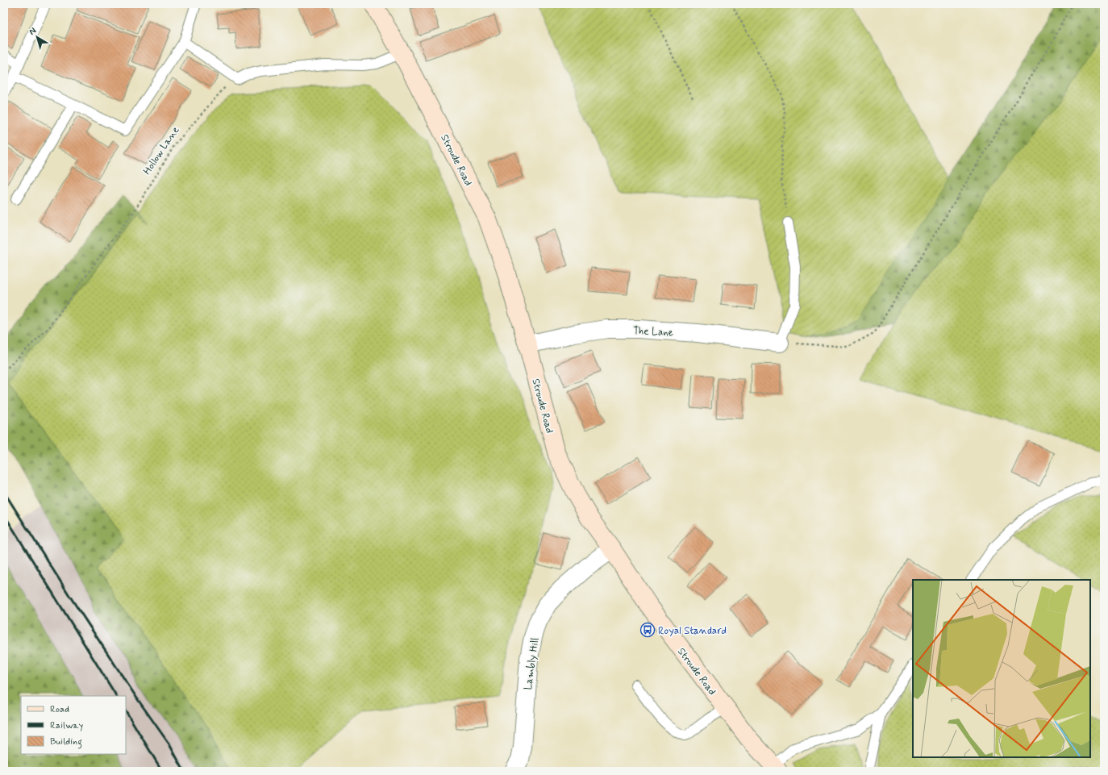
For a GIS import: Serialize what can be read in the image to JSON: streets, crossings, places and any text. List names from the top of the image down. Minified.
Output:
{"streets":{"street":["Stroude Road","The Lane","Lambly Hill"],"path":["Hollow Lane"]},"crossings":[["Stroude Road","The Lane"],["Stroude Road","Lambly Hill"]],"places":{"bus stop":["Royal Standard"]},"legend":["Road","Railway","Building"],"north":"top left"}
